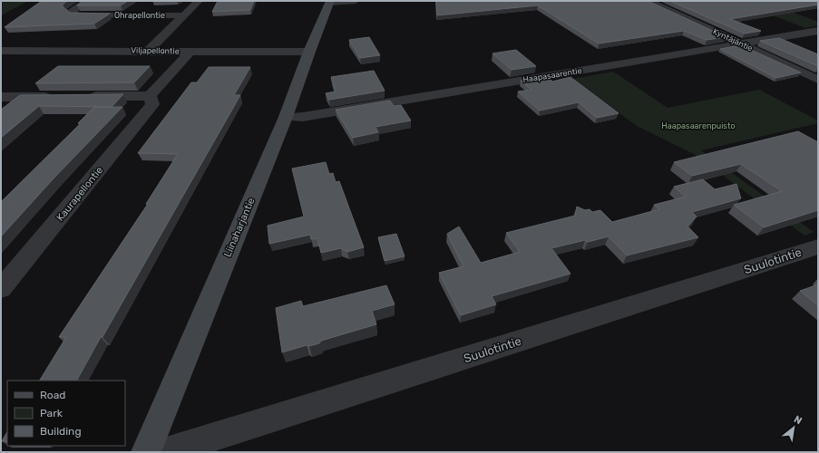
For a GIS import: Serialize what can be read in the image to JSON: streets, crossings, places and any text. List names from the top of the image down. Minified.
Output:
{"streets":{"main road":["Liinaharjantie"],"street":["Ohrapellontie","Kyntäjäntie","Viljapellontie","Haapasaarentie","Kaurapellontie","Suulotintie"]},"crossings":[["Ohrapellontie","Viljapellontie"],["Kyntäjäntie","Haapasaarentie"],["Viljapellontie","Liinaharjantie"],["Haapasaarentie","Liinaharjantie"]],"parks":["Haapasaarenpuisto"],"legend":["Road","Park","Building"],"north":"top right"}
